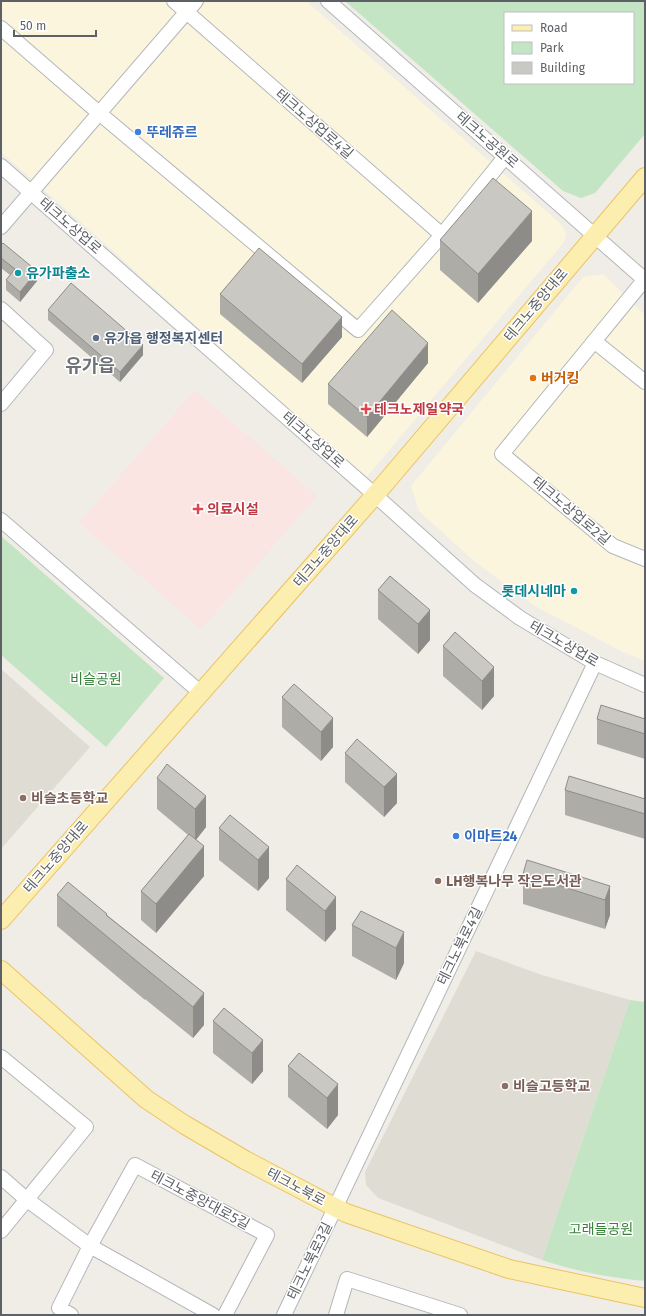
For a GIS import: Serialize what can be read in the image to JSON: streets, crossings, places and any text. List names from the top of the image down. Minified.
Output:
{"streets":{"main road":["테크노중앙대로","테크노북로"],"street":["테크노상업로4길","테크노공원로","테크노상업로","테크노상업로2길","테크노북로4길","테크노중앙대로5길","테크노북로3길"]},"crossings":[["테크노공원로","테크노중앙대로"],["테크노상업로","테크노중앙대로"],["테크노상업로","테크노북로4길"],["테크노북로4길","테크노북로"],["테크노북로4길","테크노북로3길"],["테크노북로","테크노북로3길"]],"districts":["유가읍"],"parks":["비슬공원","고래들공원"],"places":{"other":["뚜레쥬르","유가파출소","유가읍 행정복지센터","버거킹","롯데시네마","비슬초등학교","이마트24","LH행복나무 작은도서관","비슬고등학교"],"health":["테크노제일약국","의료시설"]},"legend":["Road","Park","Building"],"scale_bar":"50 m"}
